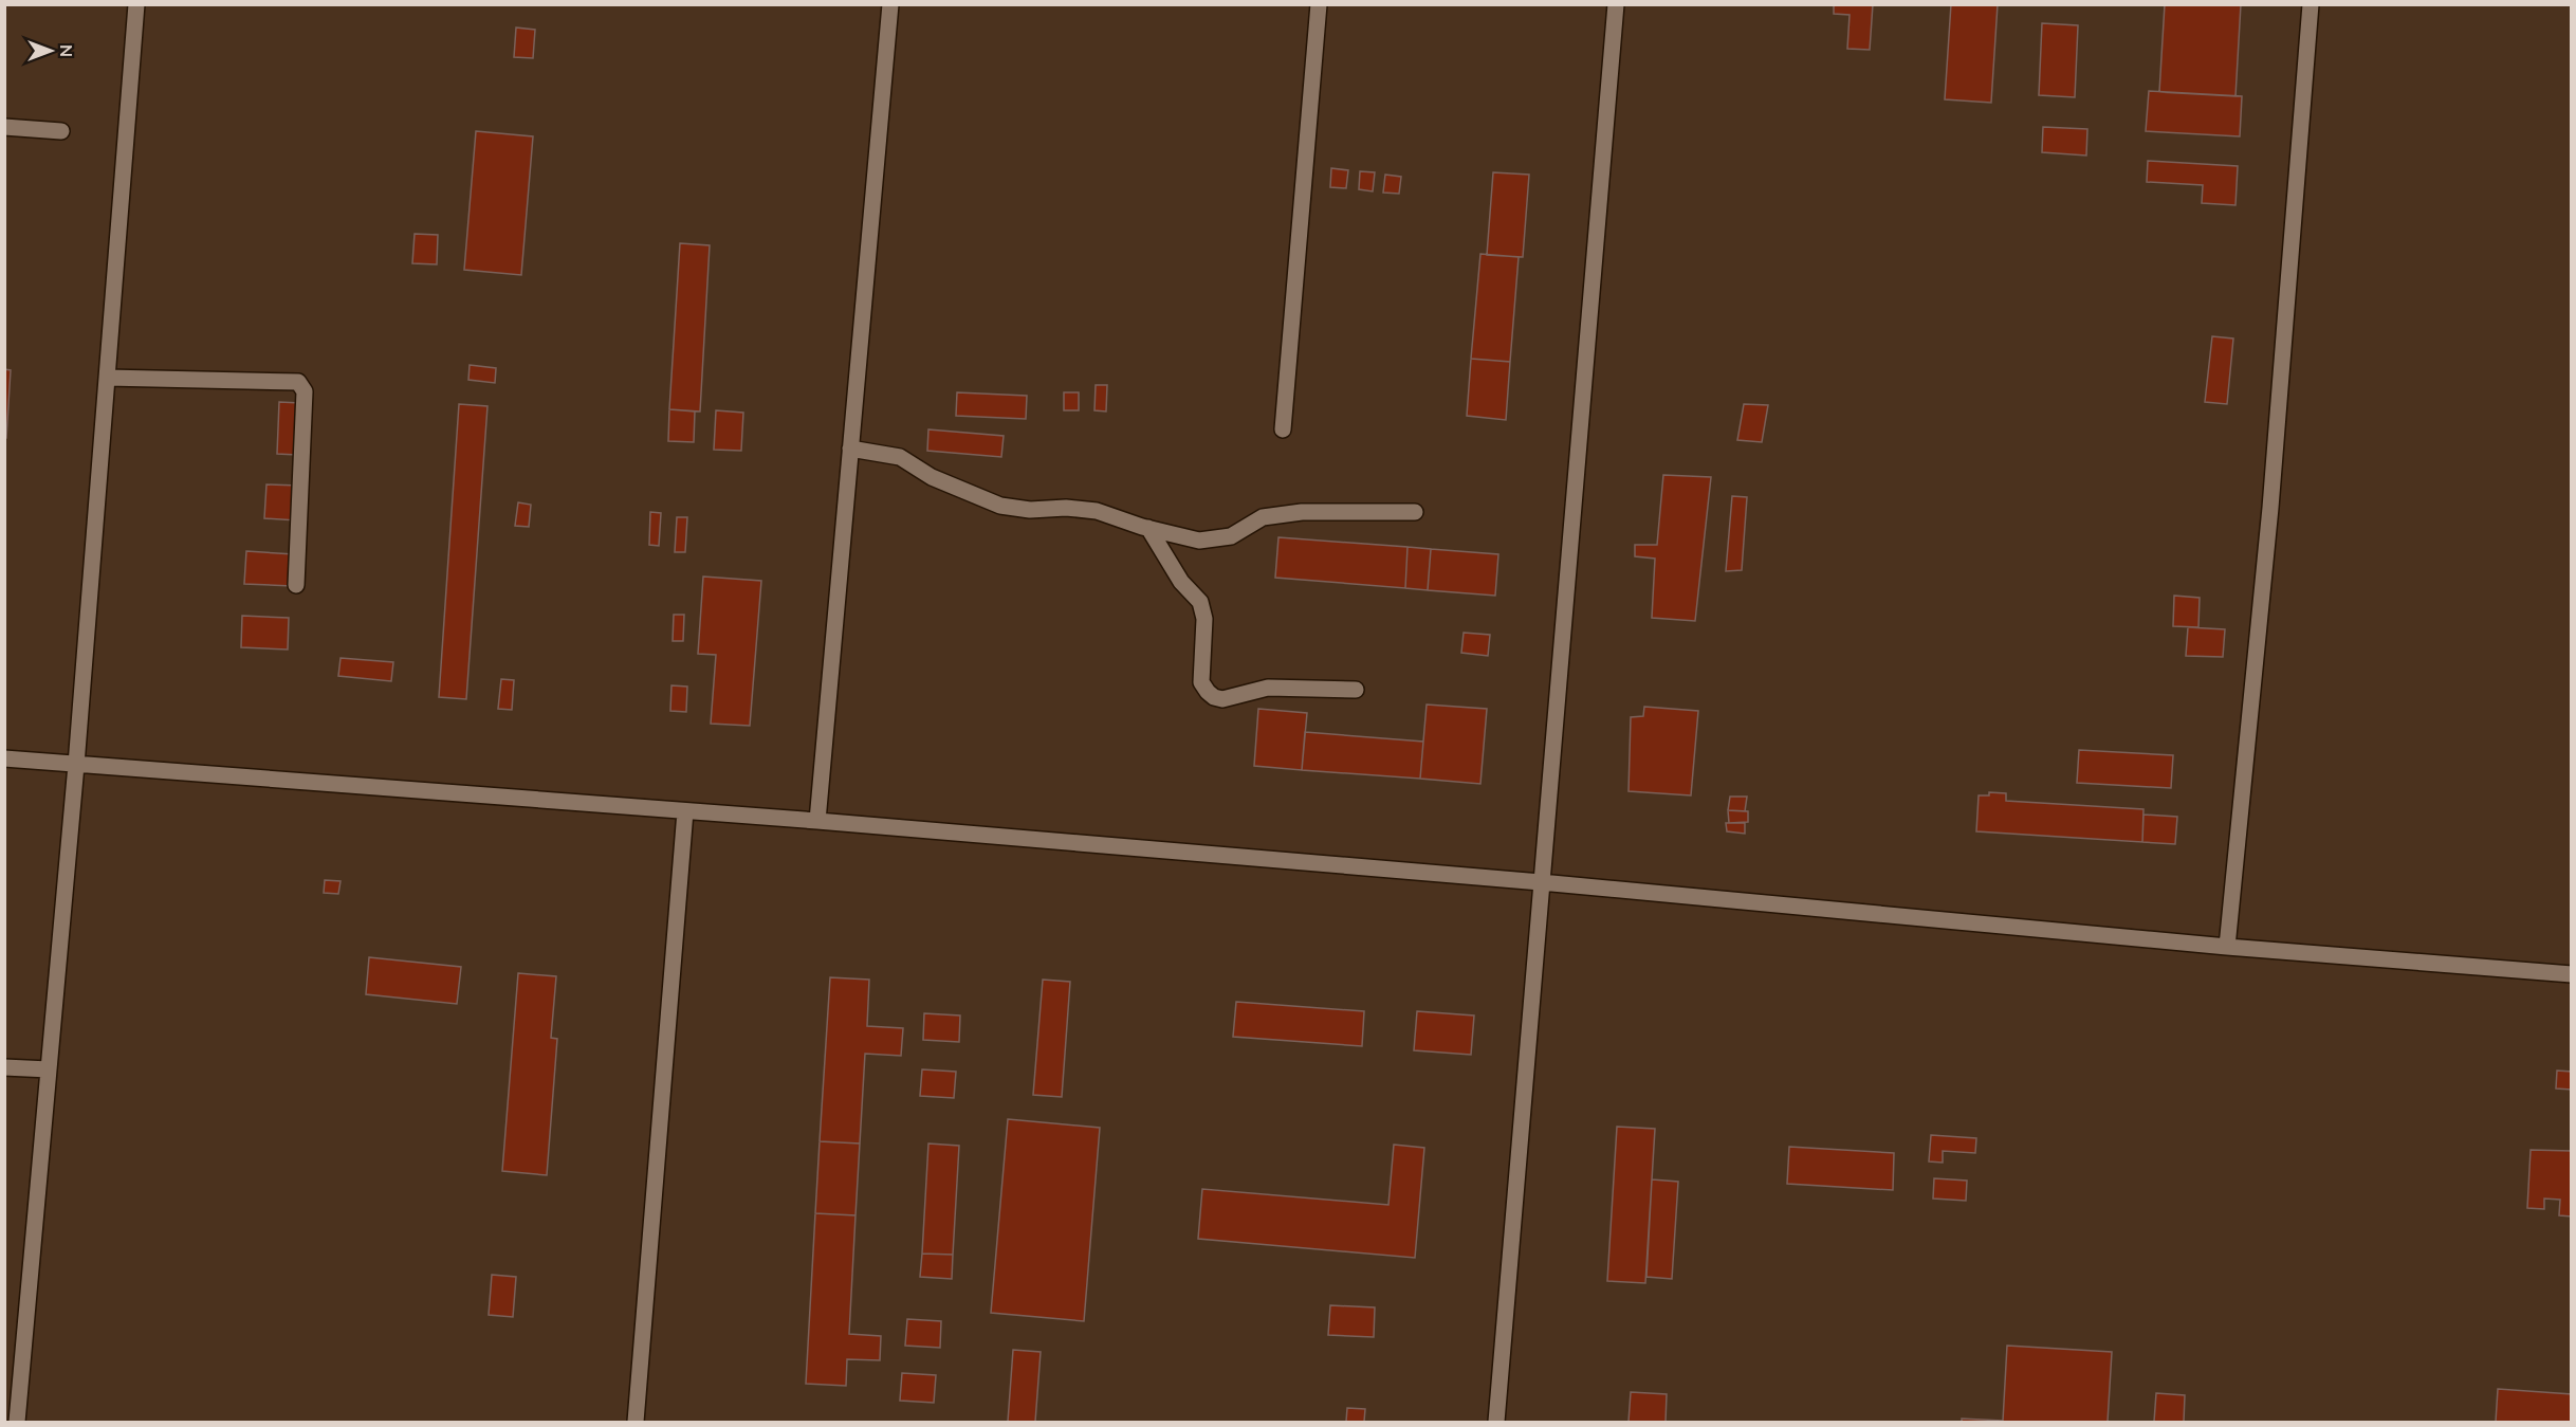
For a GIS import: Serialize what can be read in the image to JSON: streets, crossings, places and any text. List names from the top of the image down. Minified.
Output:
{"north":"right"}
